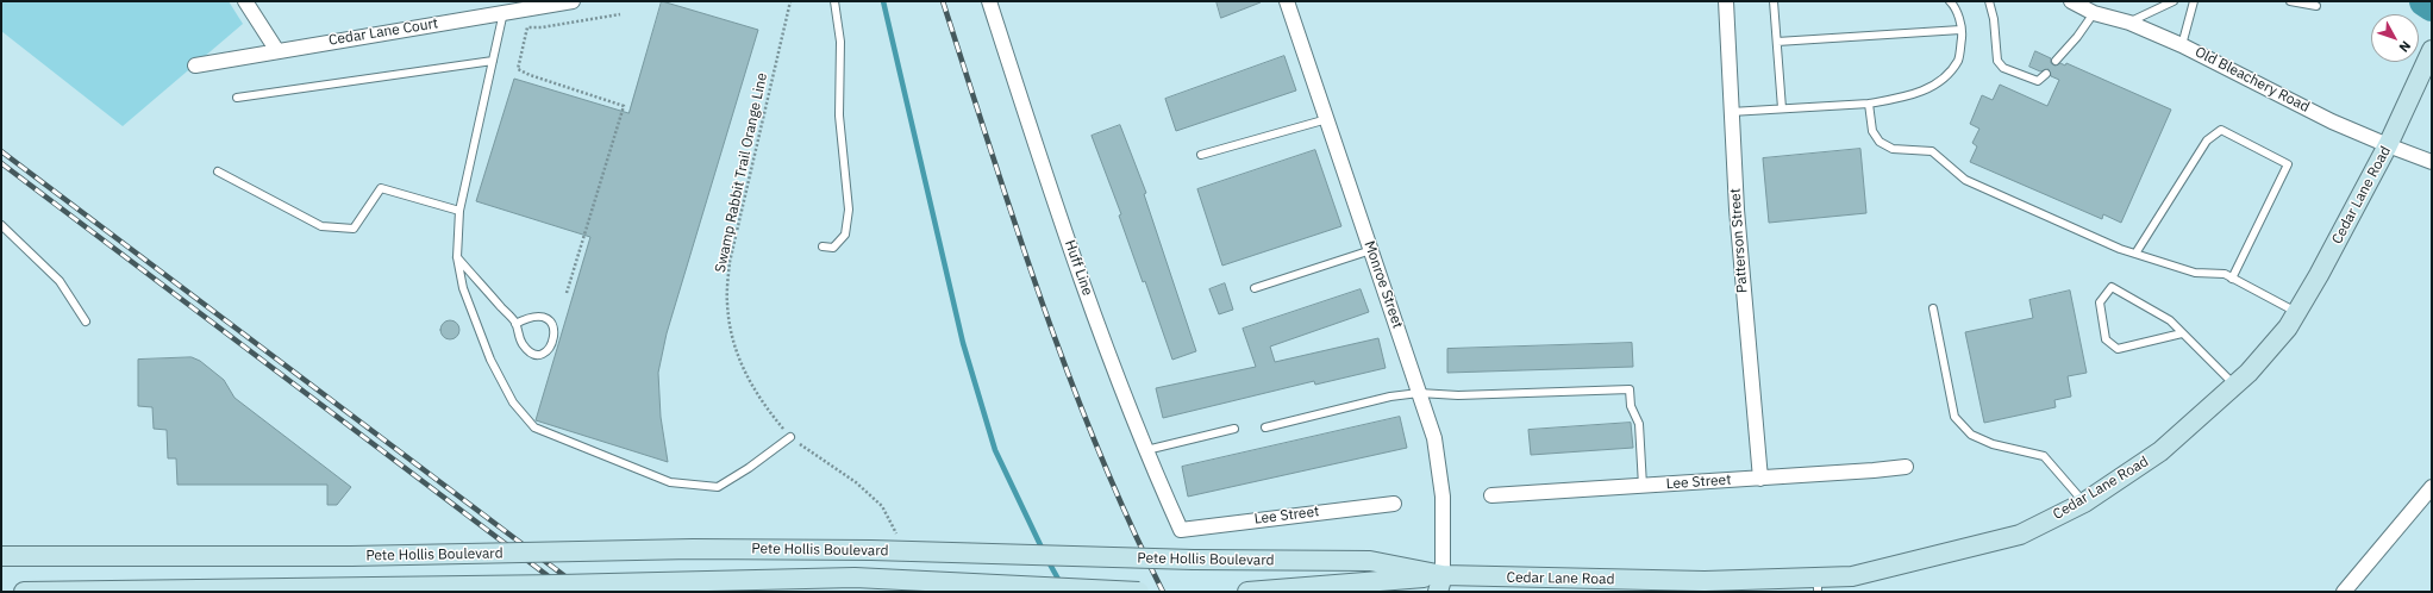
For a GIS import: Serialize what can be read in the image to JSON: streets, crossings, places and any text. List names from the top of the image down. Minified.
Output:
{"streets":{"main road":["Cedar Lane Road","Pete Hollis Boulevard"],"street":["Cedar Lane Court","Old Bleachery Road","Patterson Street","Huff Line","Monroe Street","Lee Street"],"path":["Swamp Rabbit Trail Orange Line"]},"crossings":[["Old Bleachery Road","Cedar Lane Road"],["Cedar Lane Road","Monroe Street"],["Cedar Lane Road","Pete Hollis Boulevard"],["Patterson Street","Lee Street"],["Huff Line","Lee Street"],["Monroe Street","Pete Hollis Boulevard"]],"north":"bottom right"}
